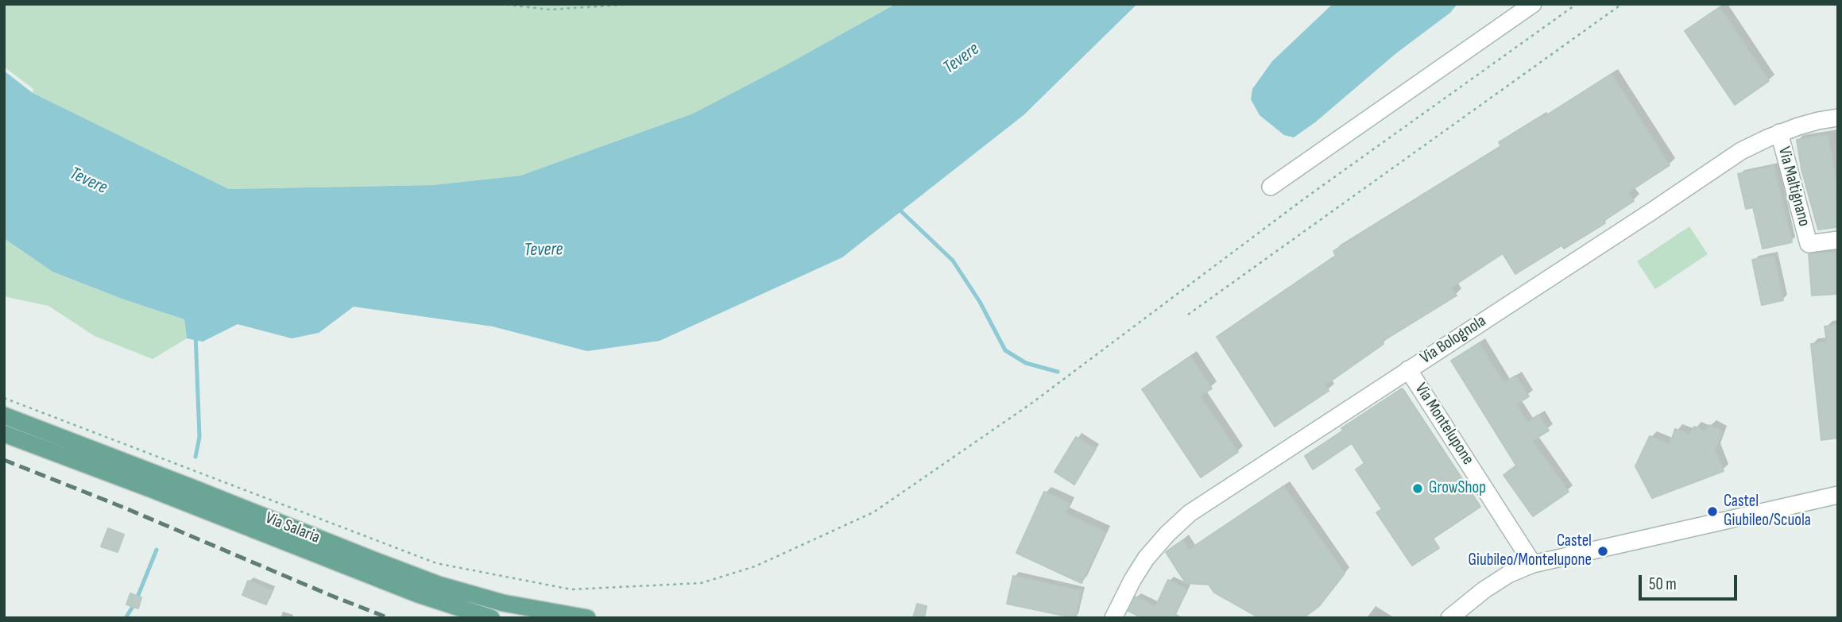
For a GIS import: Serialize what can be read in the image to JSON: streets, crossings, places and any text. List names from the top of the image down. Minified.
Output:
{"streets":{"main road":["Via Salaria"],"street":["Via Maltignano","Via Bolognola","Via Montelupone"]},"crossings":[["Via Maltignano","Via Bolognola"],["Via Bolognola","Via Montelupone"]],"water":["Tevere"],"places":["GrowShop","Castel Giubileo/Scuola","Castel Giubileo/Montelupone"],"scale_bar":"50 m"}
